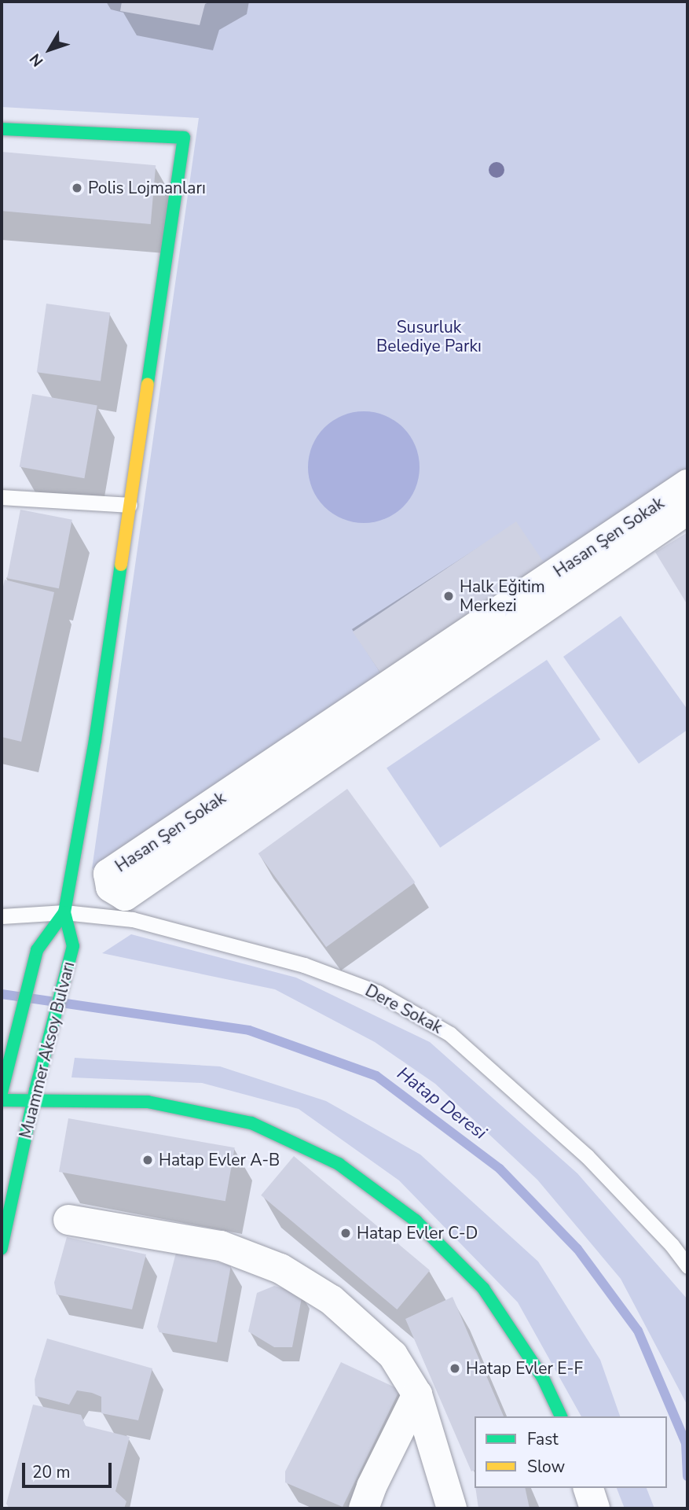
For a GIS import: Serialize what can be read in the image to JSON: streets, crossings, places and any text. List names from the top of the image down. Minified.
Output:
{"streets":{"street":["Hasan Şen Sokak","Muammer Aksoy Bulvarı"],"lane":["Dere Sokak"]},"crossings":[["Dere Sokak","Muammer Aksoy Bulvarı"]],"water":["Hatap Deresi"],"parks":["Susurluk Belediye Parkı"],"places":["Polis Lojmanları","Halk Eğitim Merkezi","Hatap Evler A-B","Hatap Evler C-D","Hatap Evler E-F"],"legend":["Fast","Slow"],"scale_bar":"20 m","north":"bottom left"}
